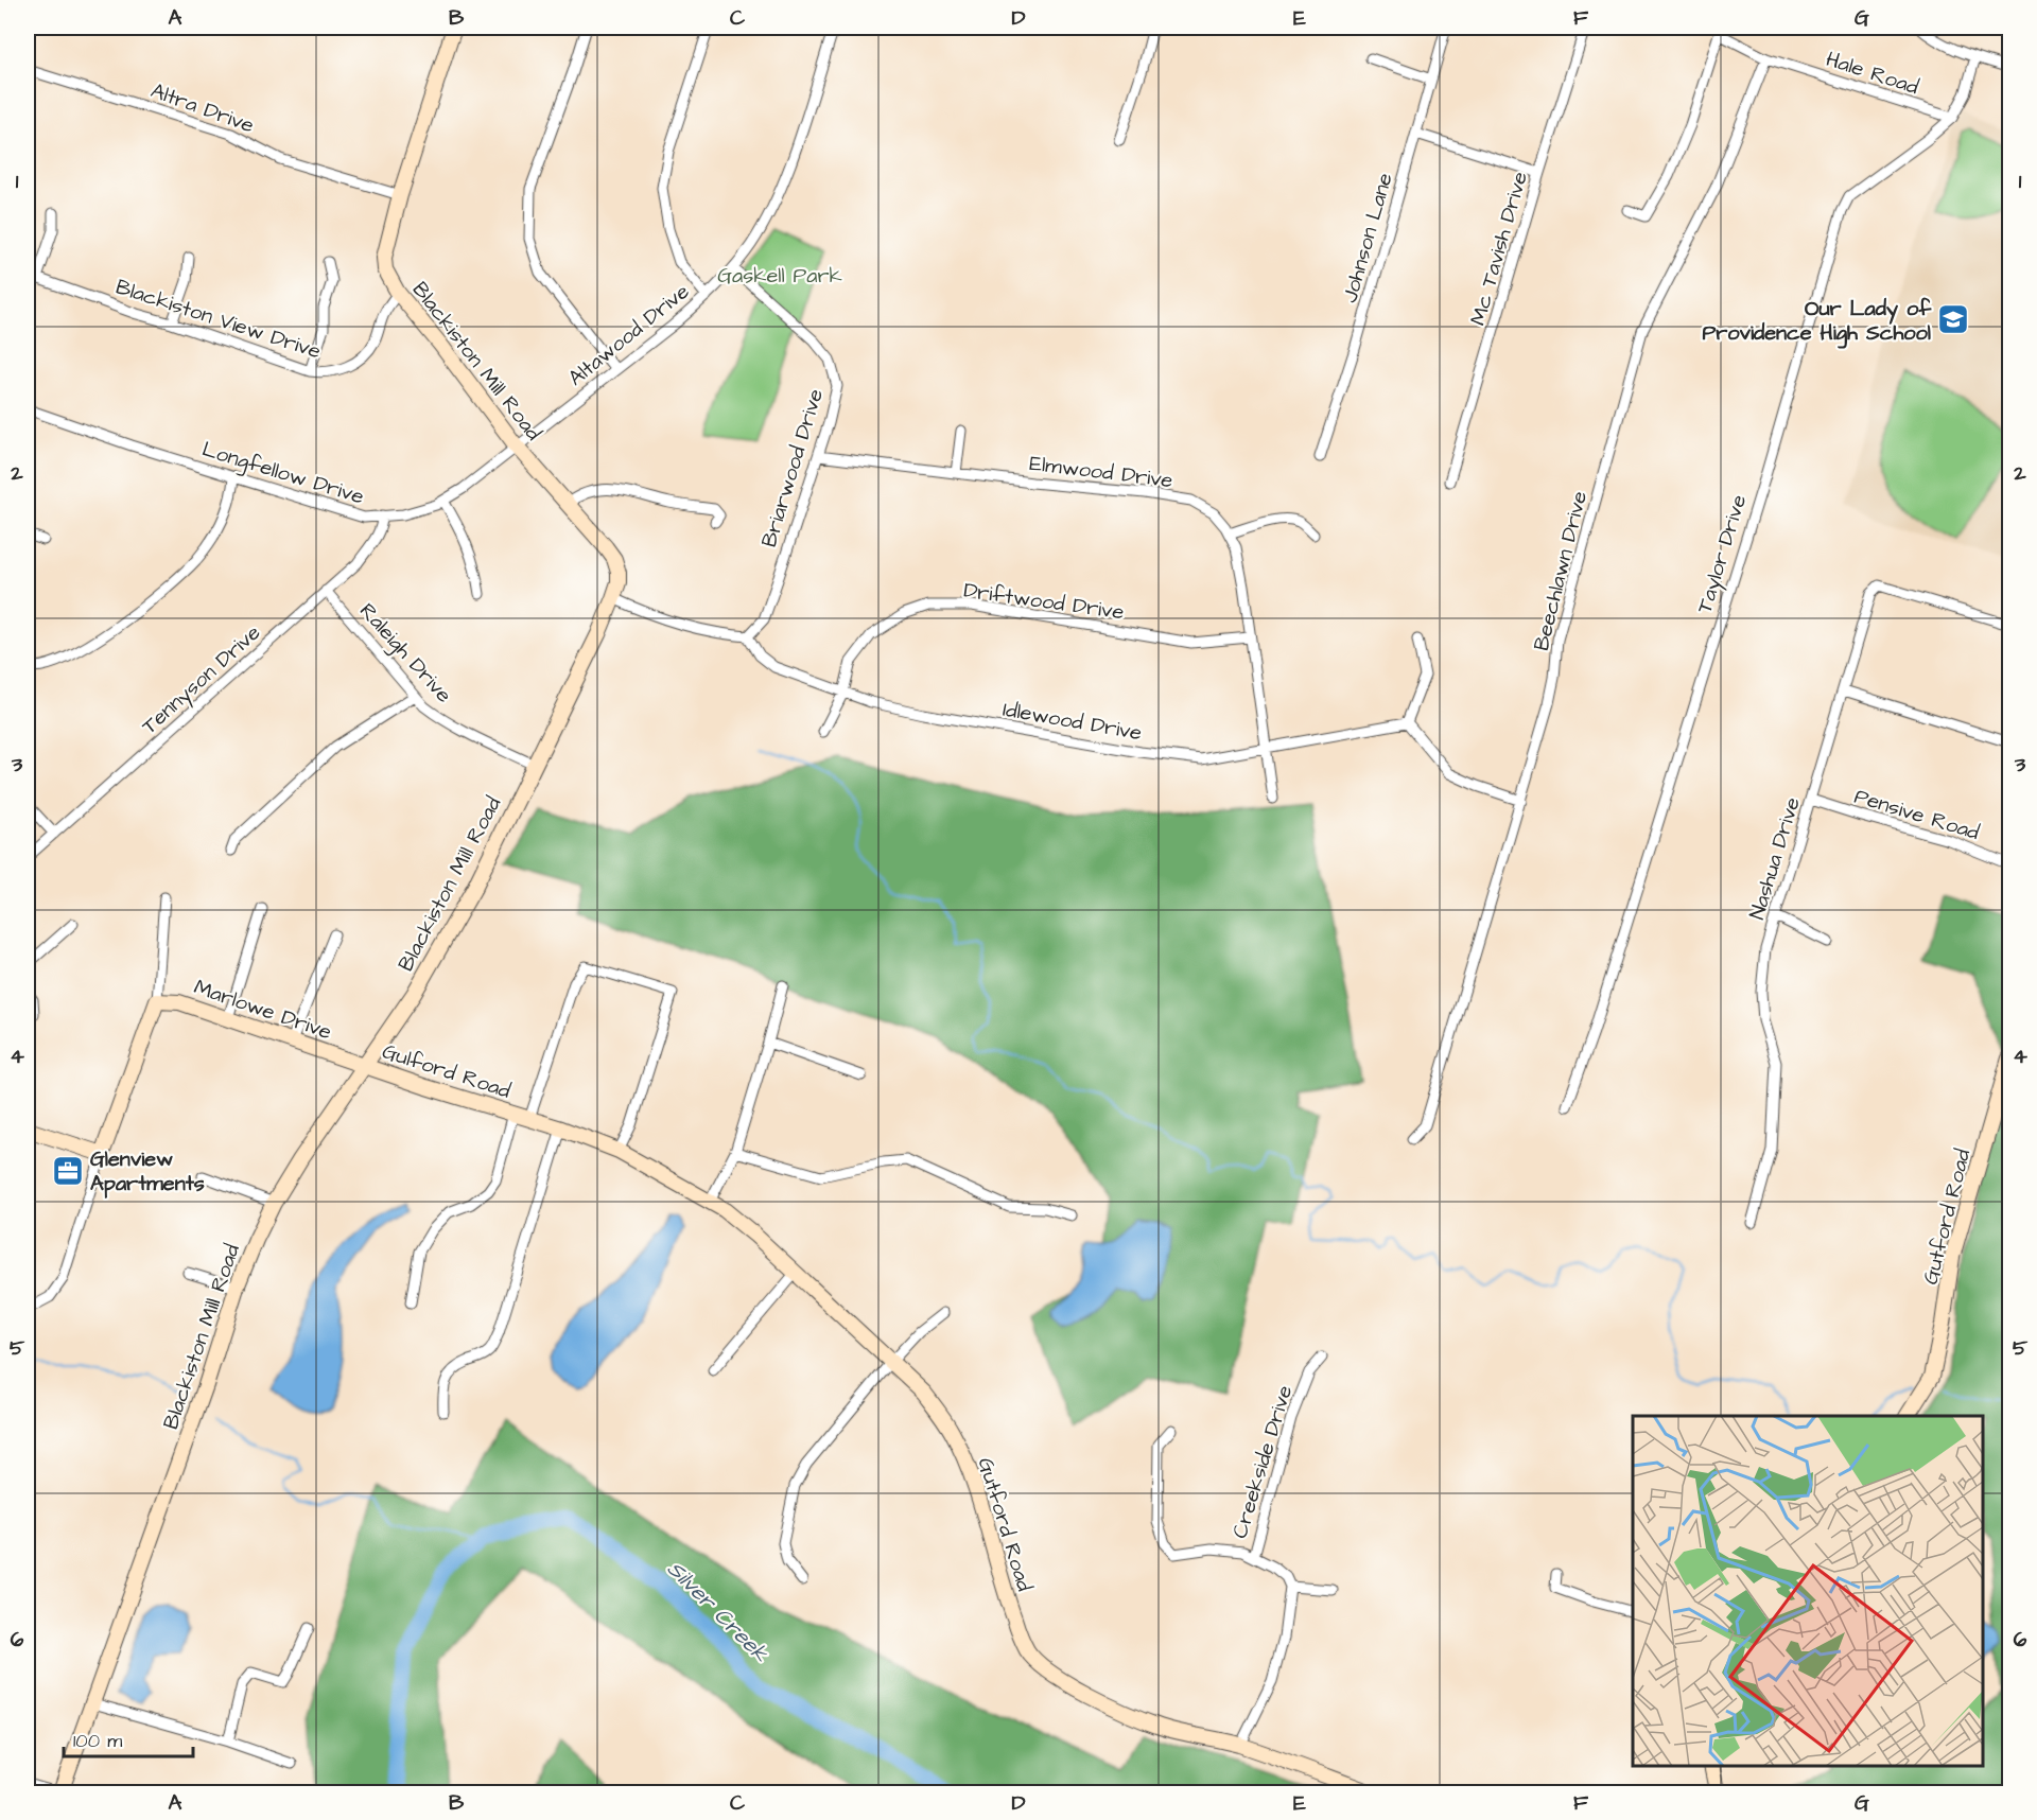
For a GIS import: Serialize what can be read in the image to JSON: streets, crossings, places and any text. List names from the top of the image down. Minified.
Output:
{"streets":{"street":["Hale Road","Altra Drive","Johnson Lane","Mc Tavish Drive","Blackiston View Drive","Altawood Drive","Blackiston Mill Road","Briarwood Drive","Elmwood Drive","Longfellow Drive","Taylor Drive","Beechlawn Drive","Driftwood Drive","Raleigh Drive","Tennyson Drive","Idlewood Drive","Pensive Road","Nashua Drive","Marlowe Drive","Gulford Road","Gutford Road","Creekside Drive"]},"crossings":[["Hale Road","Taylor Drive"],["Hale Road","Beechlawn Drive"],["Altra Drive","Blackiston Mill Road"],["Blackiston View Drive","Blackiston Mill Road"],["Altawood Drive","Blackiston Mill Road"],["Altawood Drive","Briarwood Drive"],["Altawood Drive","Longfellow Drive"],["Blackiston Mill Road","Longfellow Drive"],["Blackiston Mill Road","Raleigh Drive"],["Blackiston Mill Road","Marlowe Drive"],["Blackiston Mill Road","Gulford Road"],["Briarwood Drive","Elmwood Drive"],["Briarwood Drive","Idlewood Drive"],["Elmwood Drive","Driftwood Drive"],["Elmwood Drive","Idlewood Drive"],["Longfellow Drive","Tennyson Drive"],["Driftwood Drive","Idlewood Drive"],["Raleigh Drive","Tennyson Drive"],["Pensive Road","Nashua Drive"],["Marlowe Drive","Gulford Road"],["Gulford Road","Gutford Road"]],"water":["Silver Creek"],"parks":["Gaskell Park"],"places":{"school or university":["Our Lady of Providence High School"],"office":["Glenview Apartments"]},"scale_bar":"100 m","grid":{"columns":["A","B","C","D","E","F","G"],"rows":["1","2","3","4","5","6"]}}
